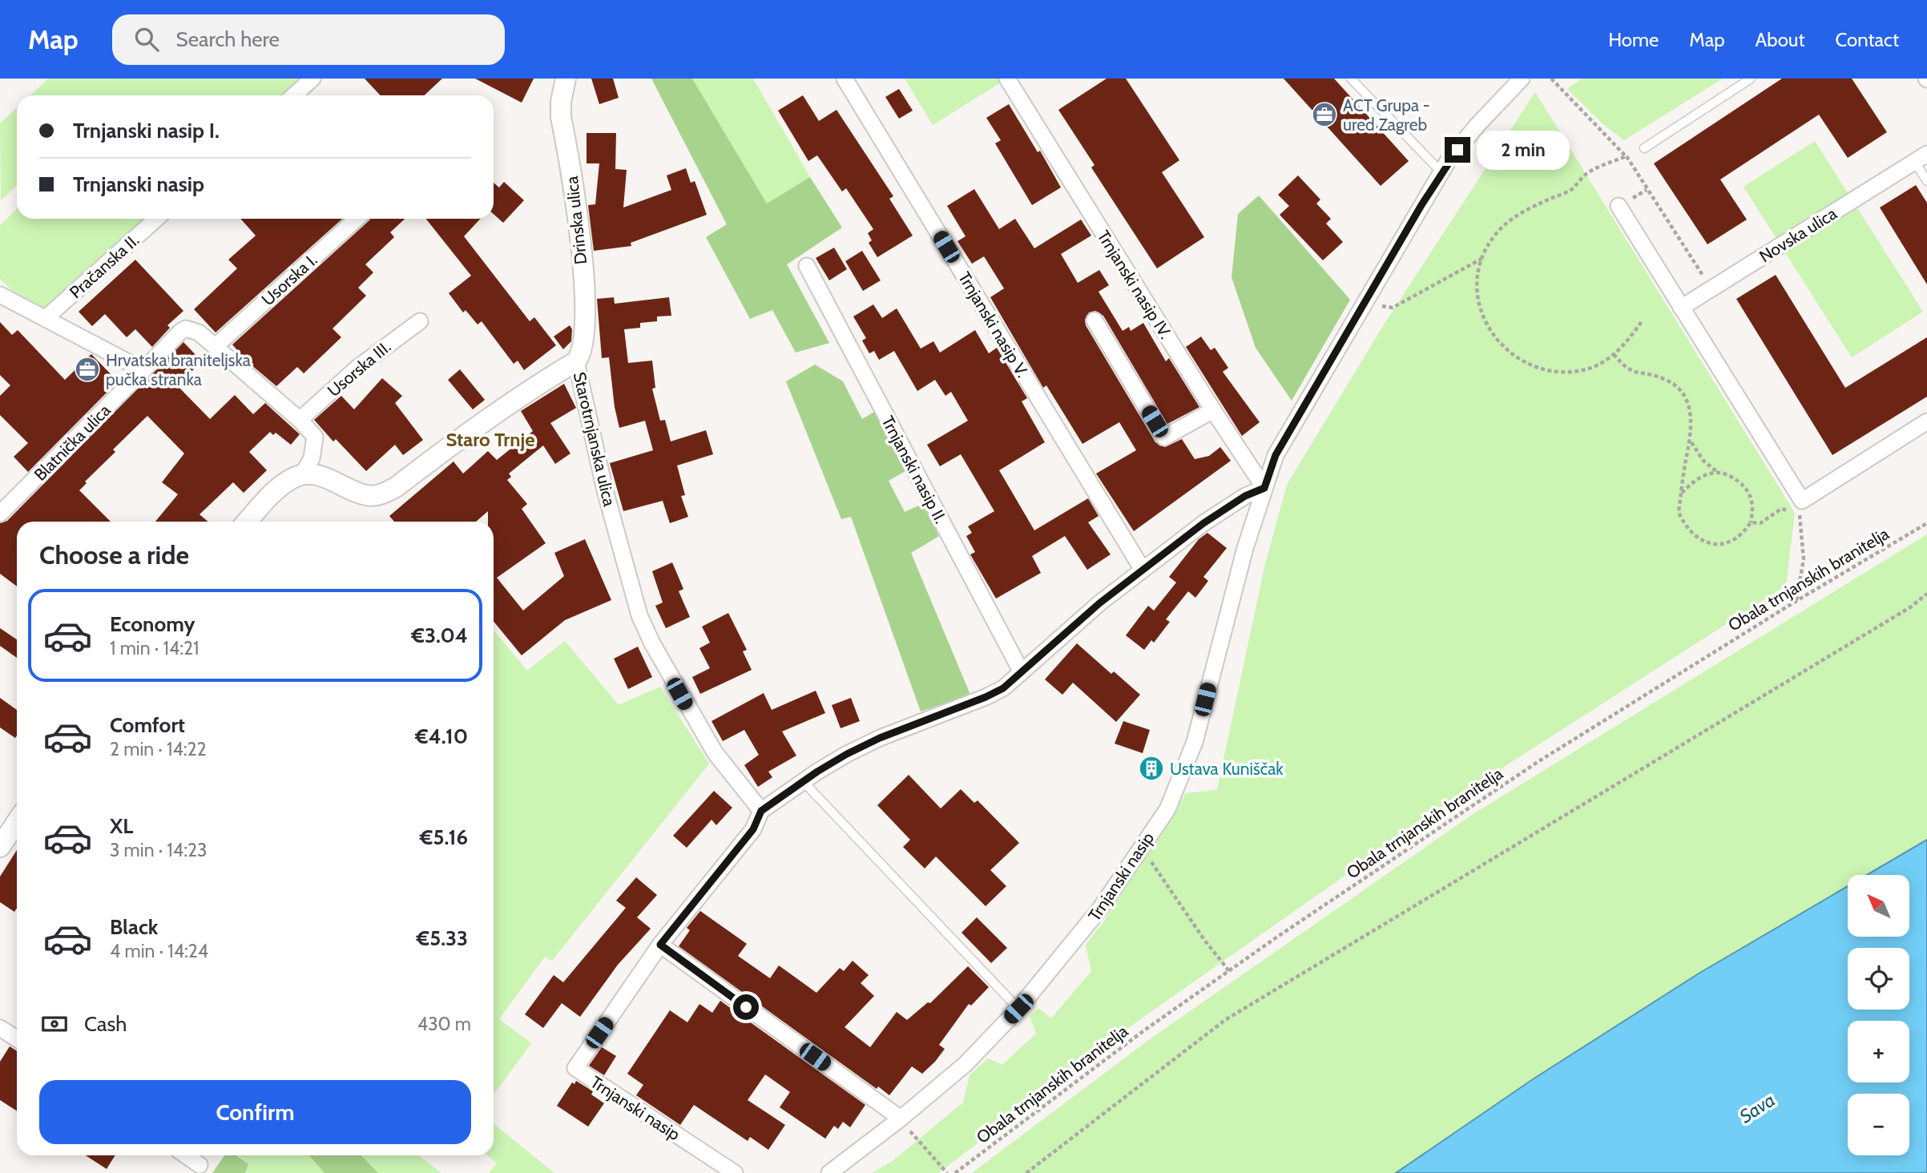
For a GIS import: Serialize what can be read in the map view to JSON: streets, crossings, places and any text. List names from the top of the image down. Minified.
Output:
{"streets":{"street":["Drinska ulica","Novska ulica","Pračanska II.","Usorska I.","Trnjanski nasip IV.","Trnjanski nasip V.","Usorska III.","Starotrnjanska ulica","Blatnička ulica","Trnjanski nasip II.","Trnjanski nasip"],"path":["Obala trnjanskih branitelja"]},"crossings":[["Drinska ulica","Starotrnjanska ulica"],["Usorska I.","Blatnička ulica"],["Trnjanski nasip IV.","Trnjanski nasip"],["Trnjanski nasip V.","Trnjanski nasip"],["Starotrnjanska ulica","Trnjanski nasip"],["Trnjanski nasip II.","Trnjanski nasip"]],"districts":["Staro Trnje"],"water":["Sava"],"places":{"office":["ACT Grupa - ured Zagreb","Hrvatska braniteljska pučka stranka"],"building":["Ustava Kuniščak"]},"north":"top left","page":{"header":"Map","search":"Search here","nav":["Home","Map","About","Contact"],"banner":["Trnjanski nasip I.","Trnjanski nasip"],"bubble":"2 min","heading":"Choose a ride","list":[{"name":"Economy","note":"1 min · 14:21","value":"€3.04"},{"name":"Comfort","note":"2 min · 14:22","value":"€4.10"},{"name":"XL","note":"3 min · 14:23","value":"€5.16"},{"name":"Black","note":"4 min · 14:24","value":"€5.33"}],"map_buttons":["+","−"],"pay":["Cash","430 m"],"buttons":"Confirm"}}
